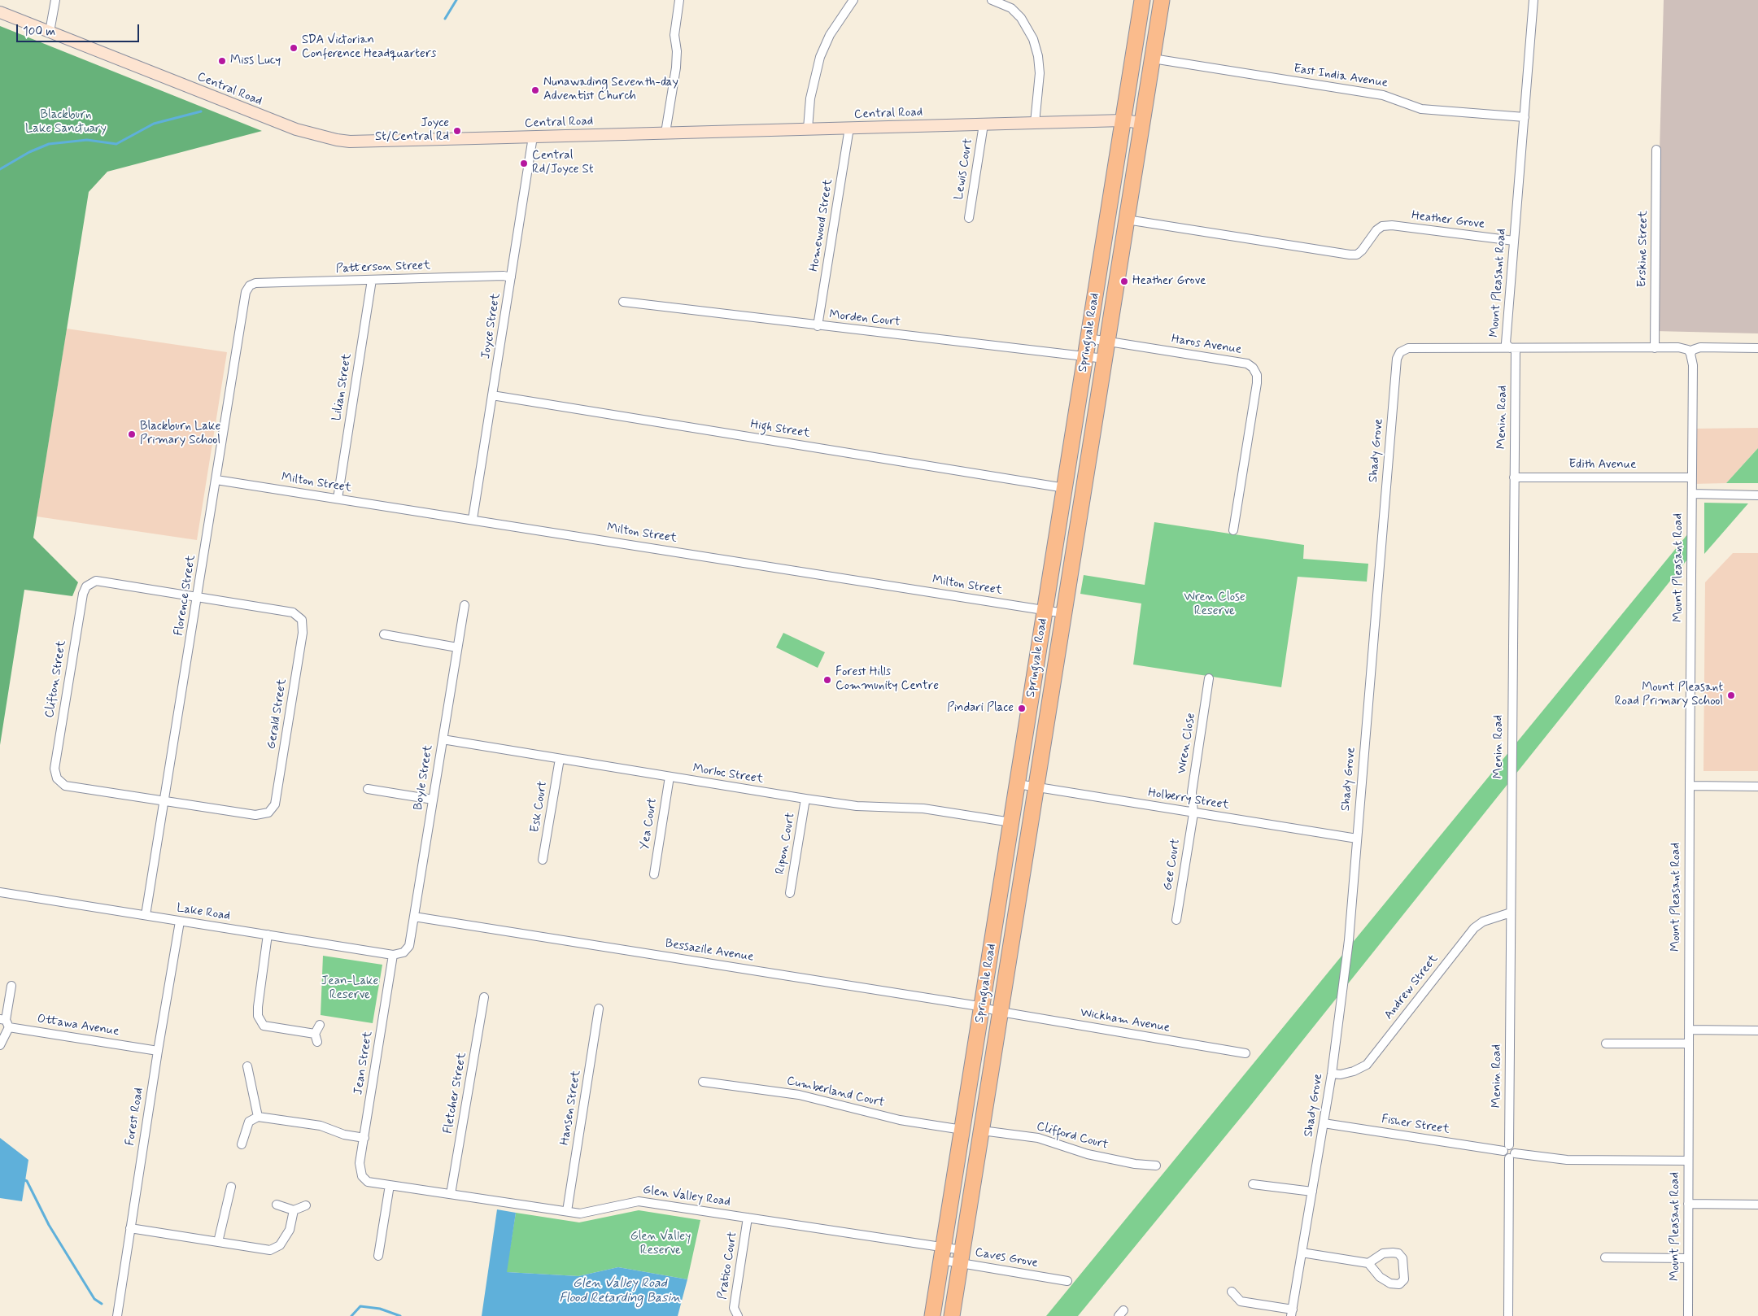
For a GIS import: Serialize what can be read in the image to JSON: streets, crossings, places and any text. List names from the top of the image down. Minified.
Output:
{"streets":{"highway":["Springvale Road"],"street":["East India Avenue","Central Road","Lewis Court","Heather Grove","Homewood Street","Erskine Street","Patterson Street","Mount Pleasant Road","Morden Court","Joyce Street","Haros Avenue","Lilian Street","Menin Road","High Street","Shady Grove","Edith Avenue","Milton Street","Florence Street","Clifton Street","Gerald Street","Wren Close","Morloc Street","Boyle Street","Holberry Street","Esk Court","Yea Court","Ripon Court","Gee Court","Lake Road","Bessazile Avenue","Andrew Street","Wickham Avenue","Ottawa Avenue","Jean Street","Cumberland Court","Fletcher Street","Hansen Street","Forest Road","Fisher Street","Clifford Court","Glen Valley Road","Caves Grove","Pratico Court"]},"crossings":[["East India Avenue","Mount Pleasant Road"],["East India Avenue","Springvale Road"],["Central Road","Lewis Court"],["Central Road","Homewood Street"],["Central Road","Joyce Street"],["Central Road","Springvale Road"],["Heather Grove","Mount Pleasant Road"],["Heather Grove","Springvale Road"],["Homewood Street","Morden Court"],["Erskine Street","Mount Pleasant Road"],["Patterson Street","Joyce Street"],["Patterson Street","Lilian Street"],["Patterson Street","Florence Street"],["Mount Pleasant Road","Menin Road"],["Mount Pleasant Road","Shady Grove"],["Mount Pleasant Road","Edith Avenue"],["Morden Court","Springvale Road"],["Joyce Street","High Street"],["Joyce Street","Milton Street"],["Springvale Road","Haros Avenue"],["Springvale Road","High Street"],["Springvale Road","Milton Street"],["Springvale Road","Morloc Street"],["Springvale Road","Holberry Street"],["Springvale Road","Bessazile Avenue"],["Springvale Road","Wickham Avenue"],["Springvale Road","Cumberland Court"],["Springvale Road","Clifford Court"],["Springvale Road","Glen Valley Road"],["Springvale Road","Caves Grove"],["Lilian Street","Milton Street"],["Menin Road","Shady Grove"],["Menin Road","Edith Avenue"],["Menin Road","Andrew Street"],["Menin Road","Fisher Street"],["Shady Grove","Holberry Street"],["Shady Grove","Andrew Street"],["Shady Grove","Fisher Street"],["Milton Street","Florence Street"],["Florence Street","Clifton Street"],["Florence Street","Gerald Street"],["Florence Street","Lake Road"],["Clifton Street","Gerald Street"],["Wren Close","Holberry Street"],["Wren Close","Gee Court"],["Morloc Street","Boyle Street"],["Morloc Street","Esk Court"],["Morloc Street","Yea Court"],["Morloc Street","Ripon Court"],["Boyle Street","Lake Road"],["Boyle Street","Bessazile Avenue"],["Holberry Street","Gee Court"],["Lake Road","Jean Street"],["Lake Road","Forest Road"],["Bessazile Avenue","Wickham Avenue"],["Ottawa Avenue","Forest Road"],["Jean Street","Glen Valley Road"],["Fletcher Street","Glen Valley Road"],["Hansen Street","Glen Valley Road"],["Glen Valley Road","Caves Grove"],["Glen Valley Road","Pratico Court"]],"water":["Glen Valley Road Flood Retarding Basin"],"parks":["Blackburn Lake Sanctuary","Wren Close Reserve","Jean-Lake Reserve","Glen Valley Reserve"],"places":["SDA Victorian Conference Headquarters","Miss Lucy","Nunawading Seventh-day Adventist Church","Joyce St/Central Rd","Central Rd/Joyce St","Heather Grove","Blackburn Lake Primary School","Forest Hills Community Centre","Mount Pleasant Road Primary School","Pindari Place"],"scale_bar":"100 m"}
